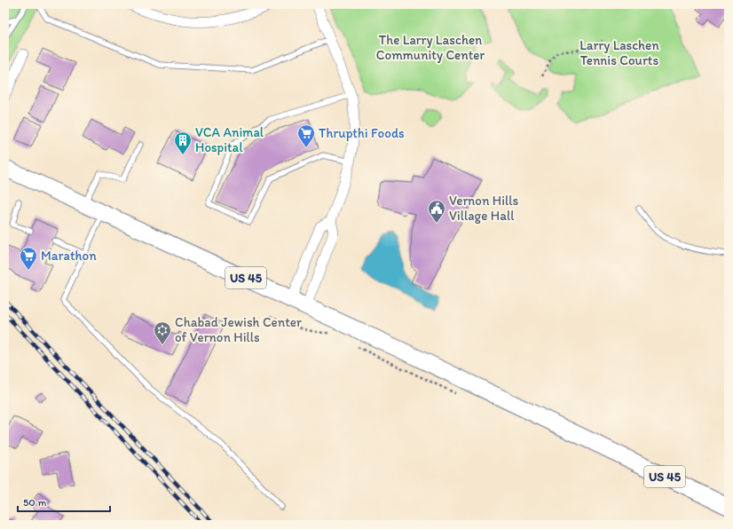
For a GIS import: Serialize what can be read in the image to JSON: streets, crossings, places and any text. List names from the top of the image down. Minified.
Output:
{"streets":{"main road":["US 45"]},"parks":["The Larry Laschen Community Center","Larry Laschen Tennis Courts"],"places":{"supermarket":["Thrupthi Foods","Marathon"],"building":["VCA Animal Hospital"],"public building":["Vernon Hills Village Hall"],"synagogue":["Chabad Jewish Center of Vernon Hills"]},"scale_bar":"50 m"}
